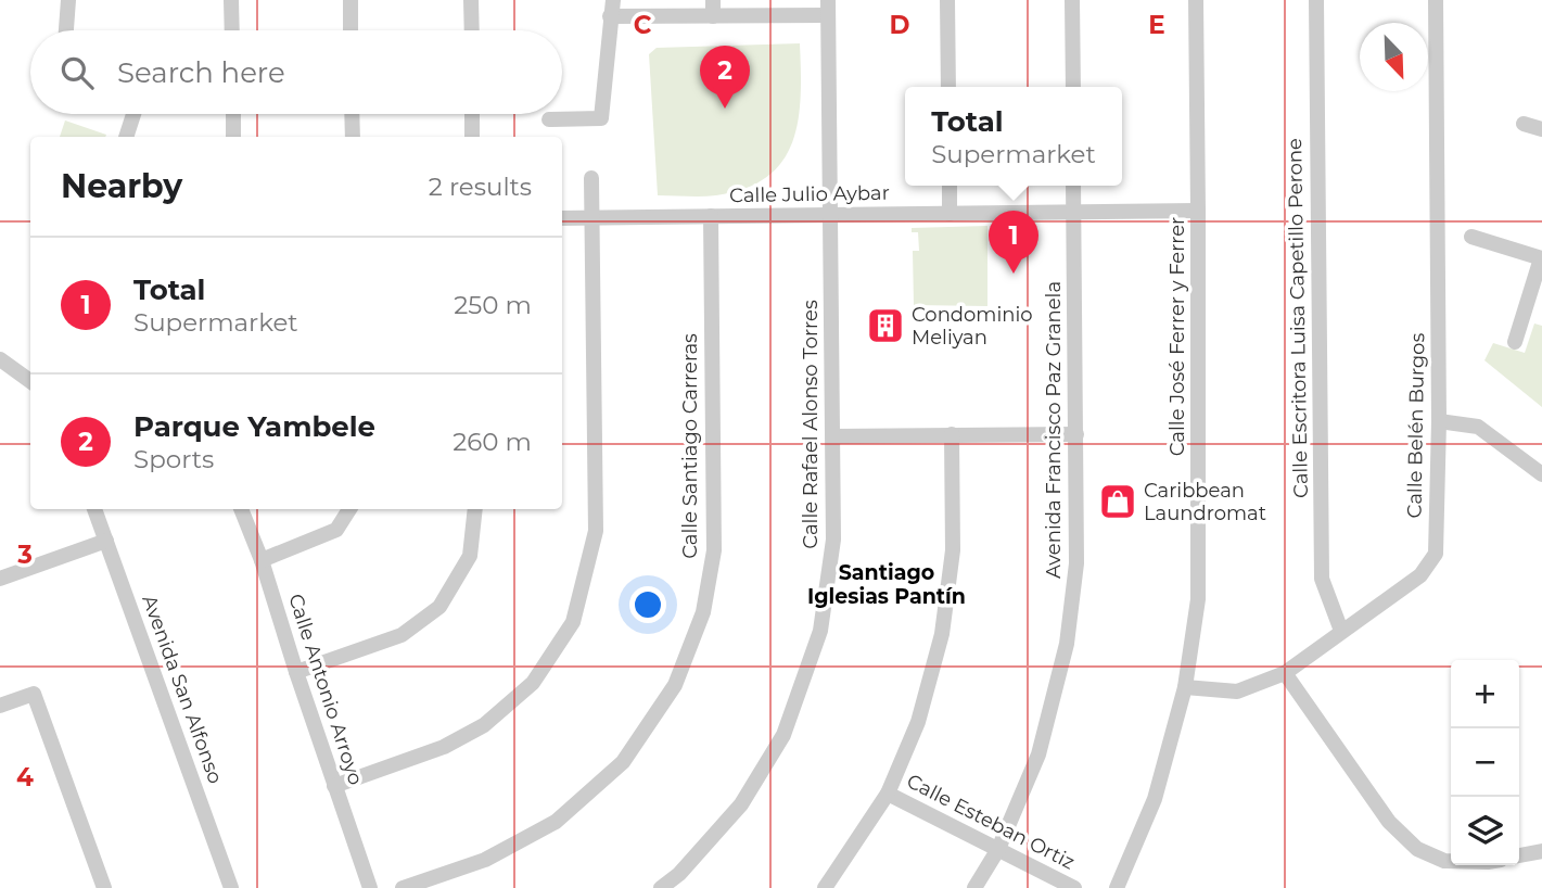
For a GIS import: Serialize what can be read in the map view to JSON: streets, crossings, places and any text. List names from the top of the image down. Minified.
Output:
{"streets":{"street":["Calle Julio Aybar","Calle Escritora Luisa Capetillo Perone","Calle José Ferrer y Ferrer","Calle Rafael Alonso Torres","Calle Belén Burgos","Avenida Francisco Paz Granela","Calle Santiago Carreras","Avenida San Alfonso","Calle Antonio Arroyo","Calle Esteban Ortiz"]},"crossings":[["Calle Julio Aybar","Calle José Ferrer y Ferrer"],["Calle Julio Aybar","Calle Rafael Alonso Torres"],["Calle Julio Aybar","Avenida Francisco Paz Granela"],["Calle Julio Aybar","Calle Santiago Carreras"],["Calle Escritora Luisa Capetillo Perone","Calle Belén Burgos"],["Calle José Ferrer y Ferrer","Calle Belén Burgos"],["Avenida Francisco Paz Granela","Calle Esteban Ortiz"]],"districts":["Santiago Iglesias Pantín"],"places":{"building":["Condominio Meliyan"],"shop":["Caribbean Laundromat"]},"north":"bottom right","page":{"search":"Search here","pins":["2","1"],"popup":["Total","Supermarket"],"heading":["Nearby","2 results"],"list":[{"mark":"1","name":"Total","note":"Supermarket","value":"250 m"},{"mark":"2","name":"Parque Yambele","note":"Sports","value":"260 m"}],"map_buttons":["+","−"]},"grid":{"columns":["C","D","E"],"rows":["3","4"]}}
